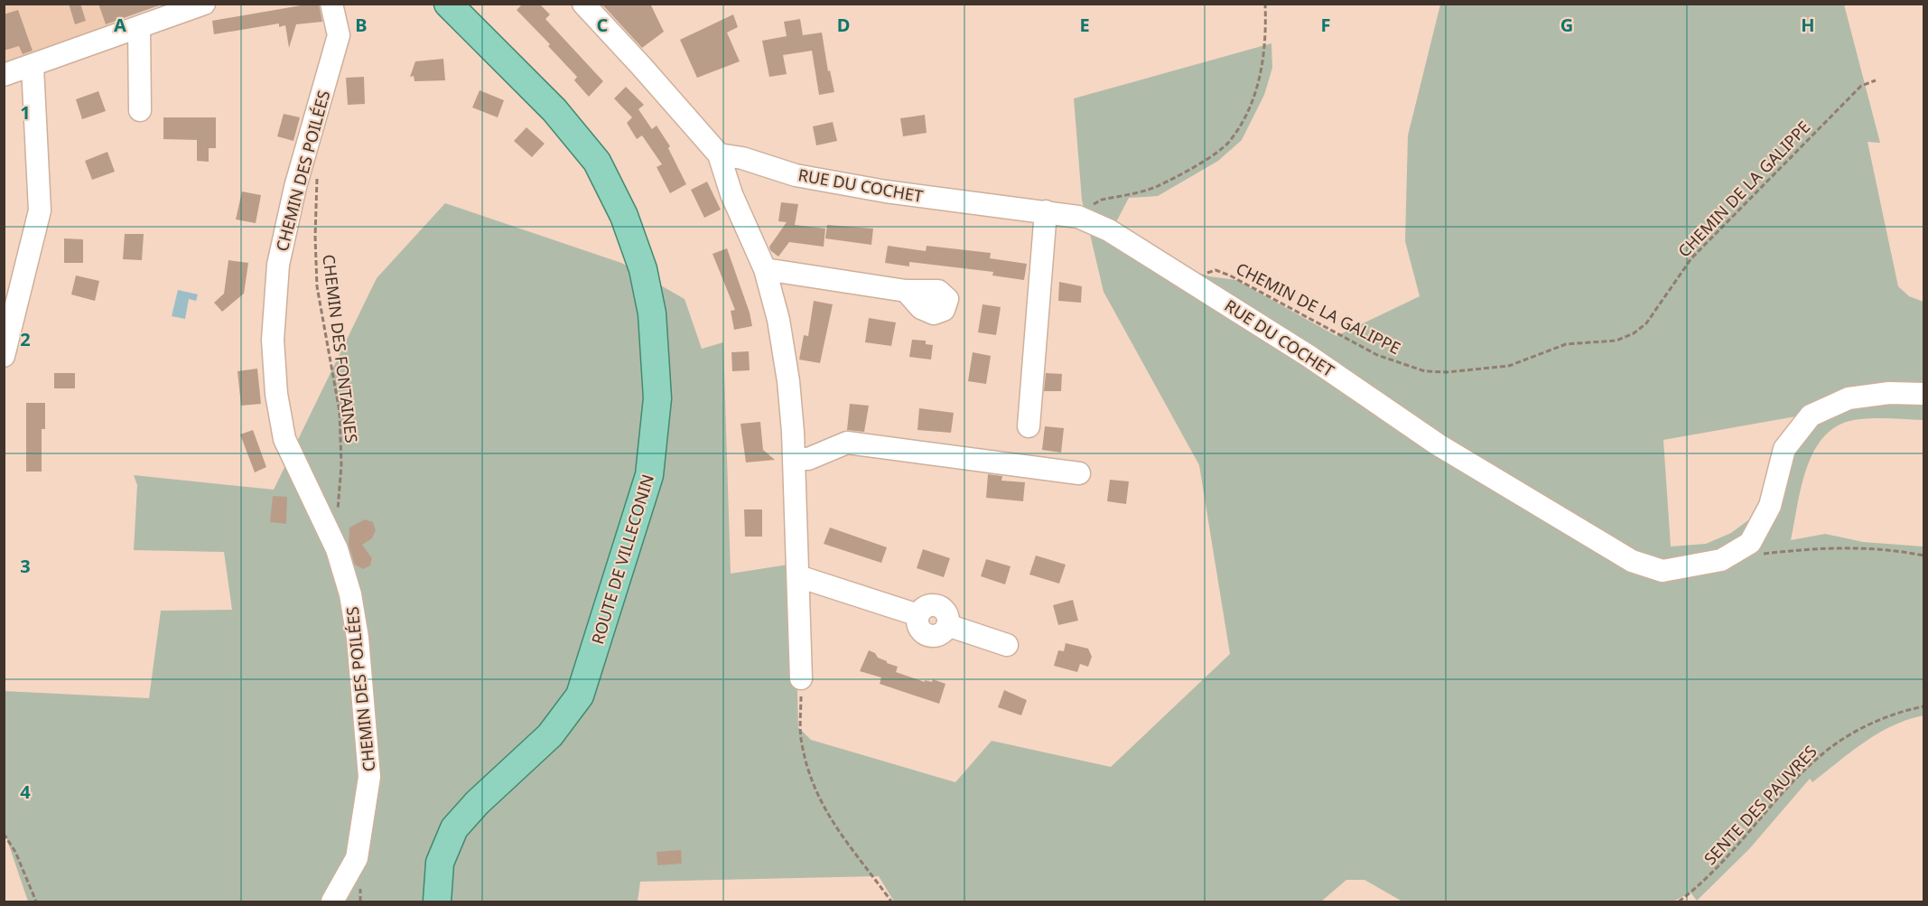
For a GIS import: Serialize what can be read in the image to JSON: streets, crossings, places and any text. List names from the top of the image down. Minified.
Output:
{"streets":{"main road":["ROUTE DE VILLECONIN"],"street":["CHEMIN DES POILÉES","RUE DU COCHET"],"path":["CHEMIN DE LA GALIPPE","CHEMIN DES FONTAINES","SENTE DES PAUVRES"]},"crossings":[["RUE DU COCHET","CHEMIN DE LA GALIPPE"]],"grid":{"columns":["A","B","C","D","E","F","G","H"],"rows":["1","2","3","4"]}}
